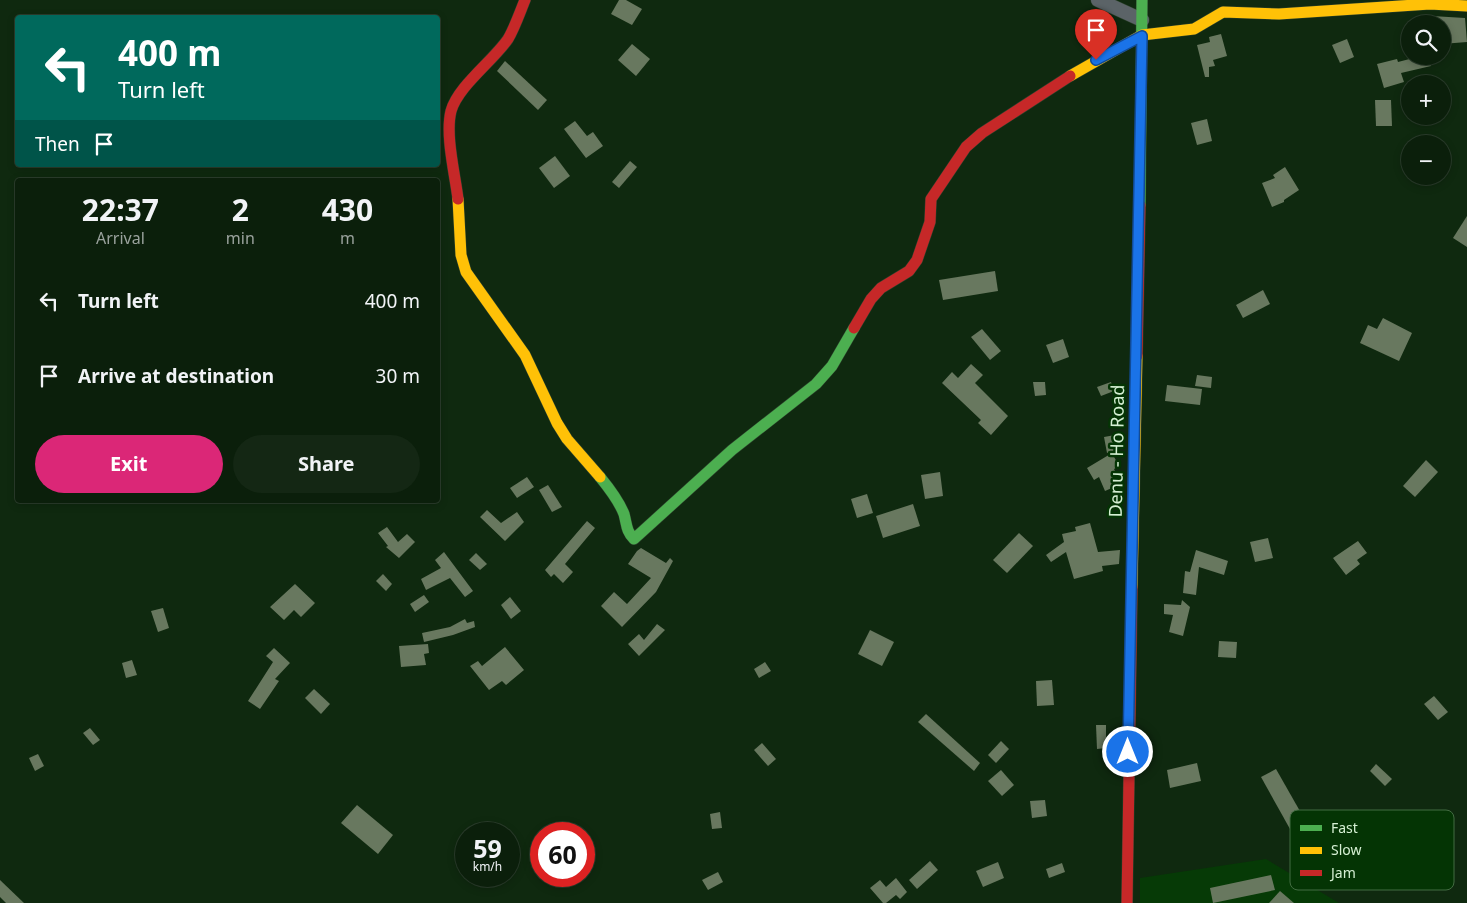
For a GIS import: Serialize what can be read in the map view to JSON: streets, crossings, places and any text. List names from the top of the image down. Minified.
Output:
{"streets":{"street":["Denu - Ho Road"]},"legend":["Fast","Slow","Jam"],"page":{"map_buttons":["+","−"],"turn":["400 m","Turn left"],"then":"Then","eta":["22:37","Arrival","2","min","430","m"],"list":[{"name":"Turn left","value":"400 m"},{"name":"Arrive at destination","value":"30 m"}],"buttons":["Exit","Share"],"speed":"59 km/h","limit":"60"}}
